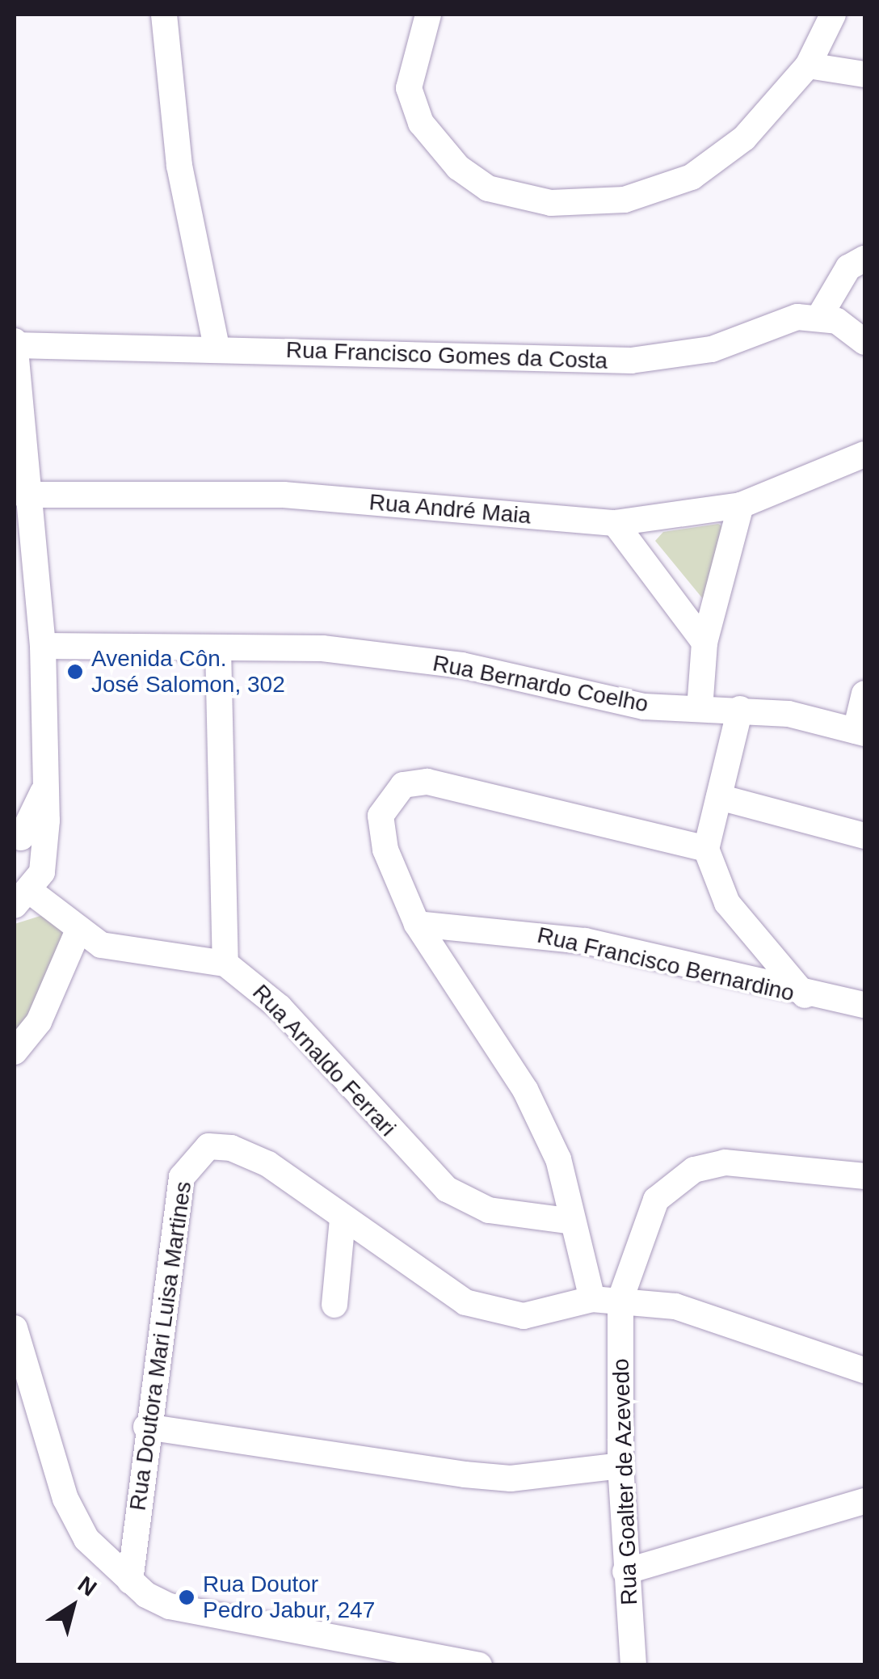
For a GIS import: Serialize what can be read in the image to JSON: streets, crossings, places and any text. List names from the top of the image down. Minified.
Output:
{"streets":{"street":["Rua Francisco Gomes da Costa","Rua André Maia","Rua Bernardo Coelho","Rua Francisco Bernardino","Rua Arnaldo Ferrari","Rua Doutora Mari Luisa Martines","Rua Goalter de Azevedo"]},"crossings":[["Rua Doutora Mari Luisa Martines","Rua Goalter de Azevedo"]],"places":["Avenida Côn. José Salomon, 302","Rua Doutor Pedro Jabur, 247"],"north":"top right"}
